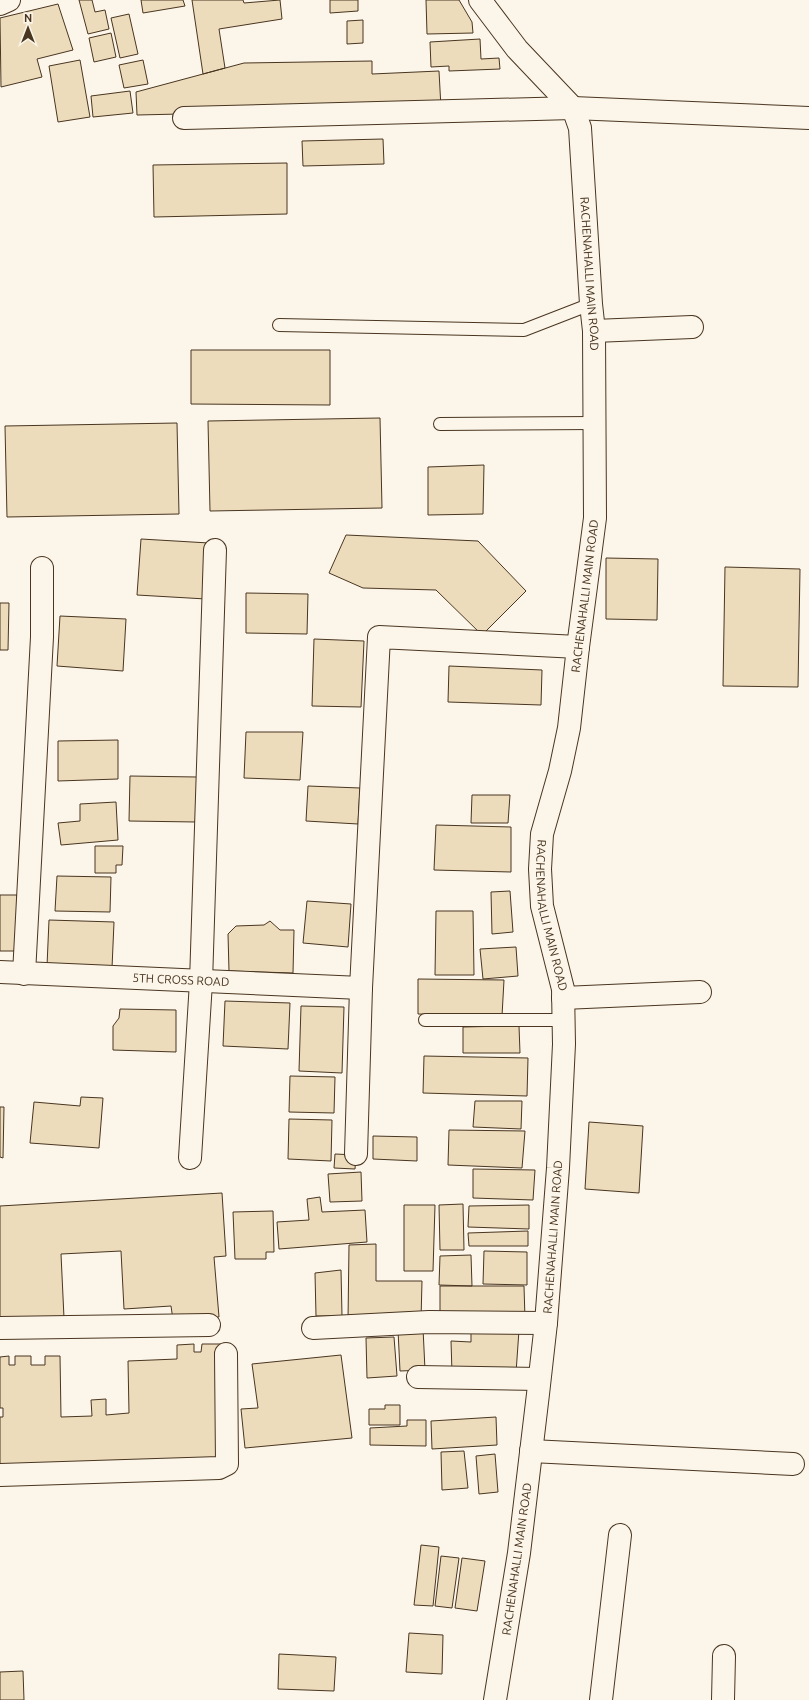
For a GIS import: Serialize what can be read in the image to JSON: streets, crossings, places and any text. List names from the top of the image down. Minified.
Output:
{"streets":{"street":["RACHENAHALLI MAIN ROAD","5TH CROSS ROAD"]},"north":"top"}
